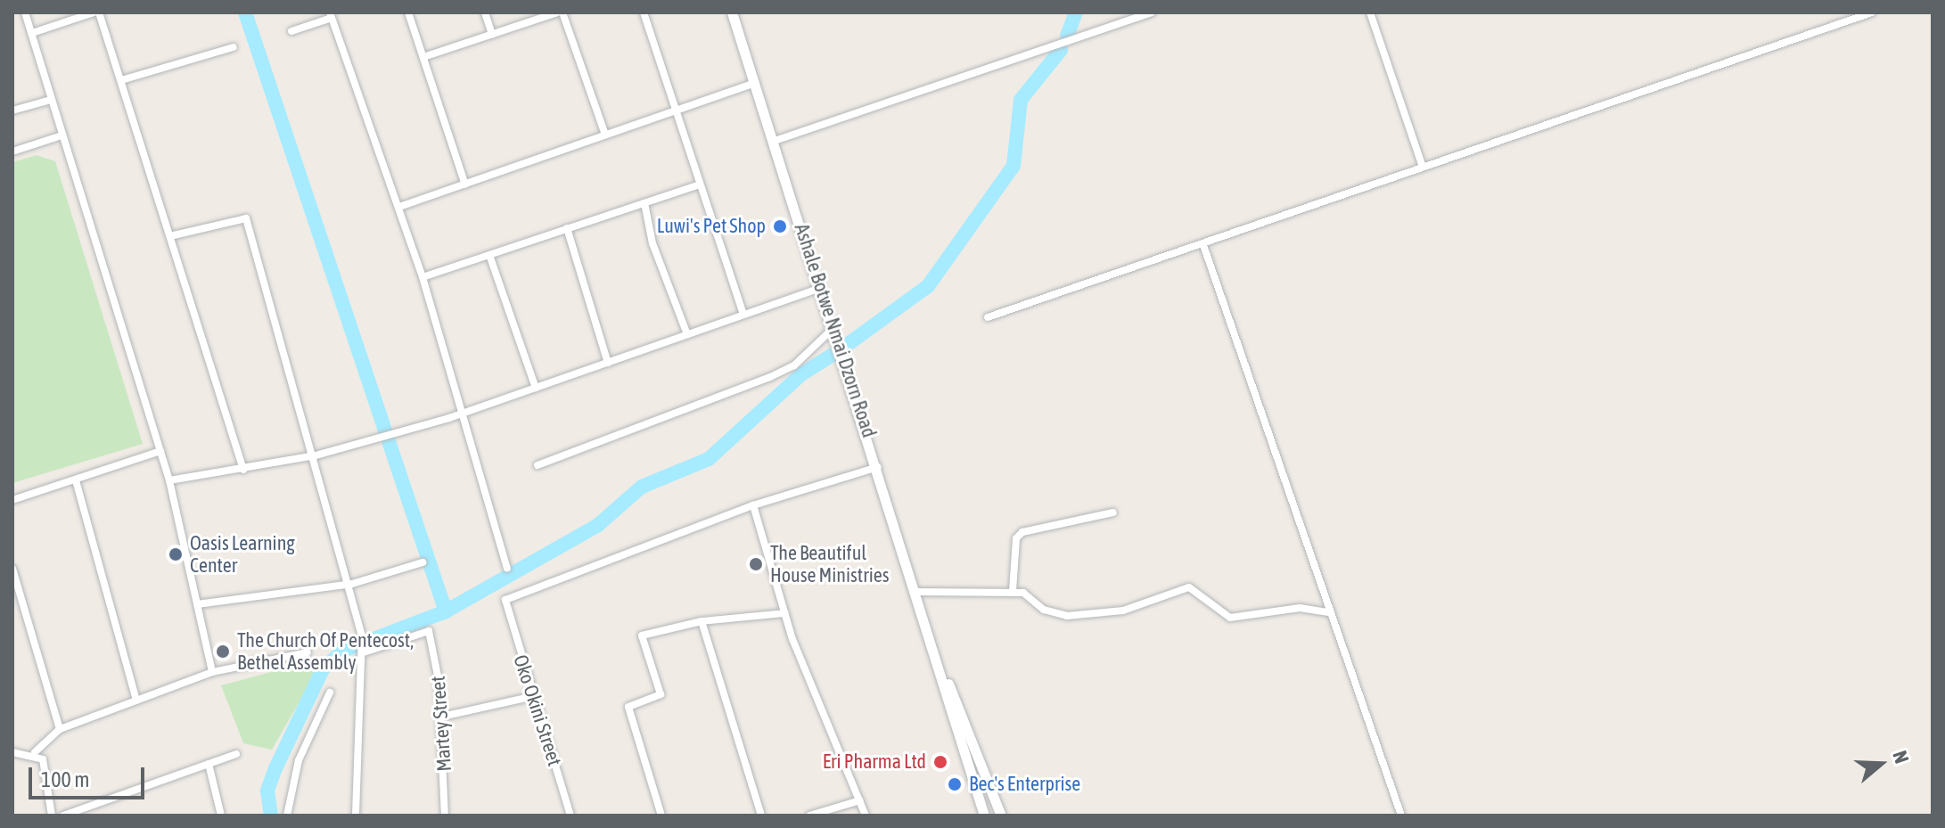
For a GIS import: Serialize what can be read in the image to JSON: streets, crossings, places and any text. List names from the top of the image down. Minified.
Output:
{"streets":{"main road":["Ashale Botwe Nmai Dzorn Road"],"street":["Oko Okini Street","Martey Street"]},"places":["Luwi's Pet Shop","Oasis Learning Center","The Beautiful House Ministries","The Church Of Pentecost, Bethel Assembly","Eri Pharma Ltd","Bec's Enterprise"],"scale_bar":"100 m","north":"right"}
